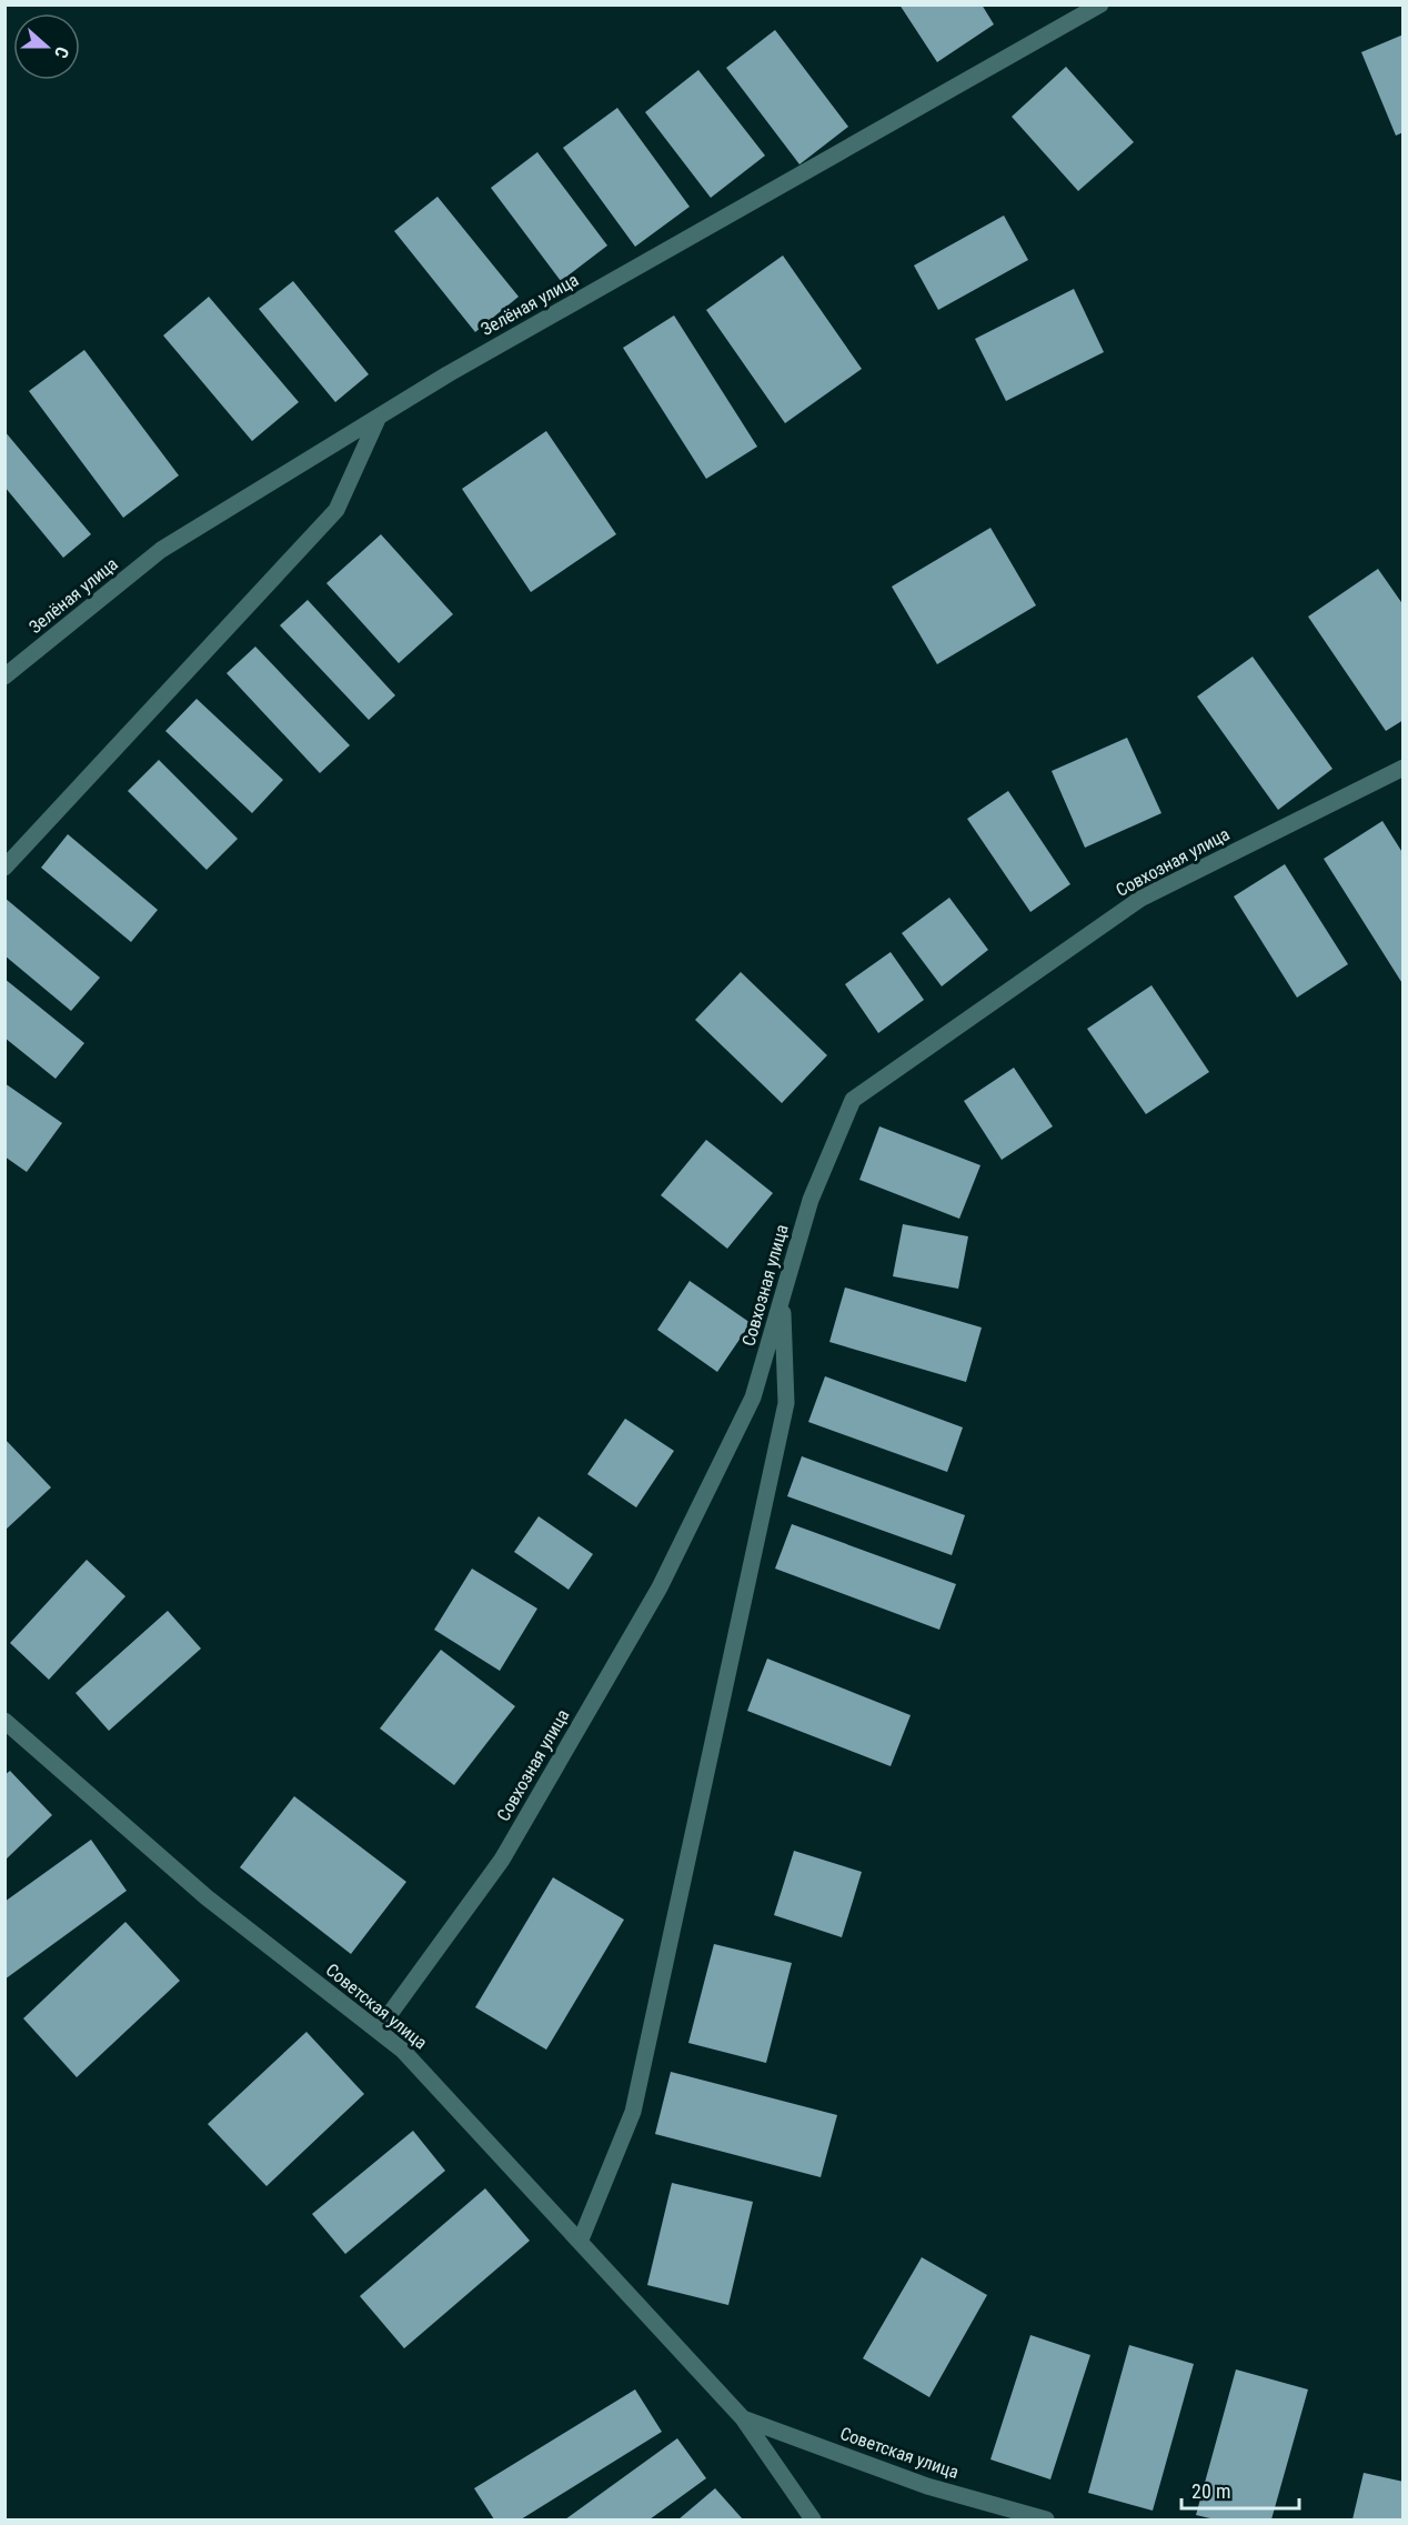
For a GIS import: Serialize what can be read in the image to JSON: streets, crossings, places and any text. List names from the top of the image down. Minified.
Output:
{"streets":{"street":["Зелёная улица","Совхозная улица","Советская улица"]},"crossings":[["Совхозная улица","Советская улица"]],"scale_bar":"20 m","north":"right"}
